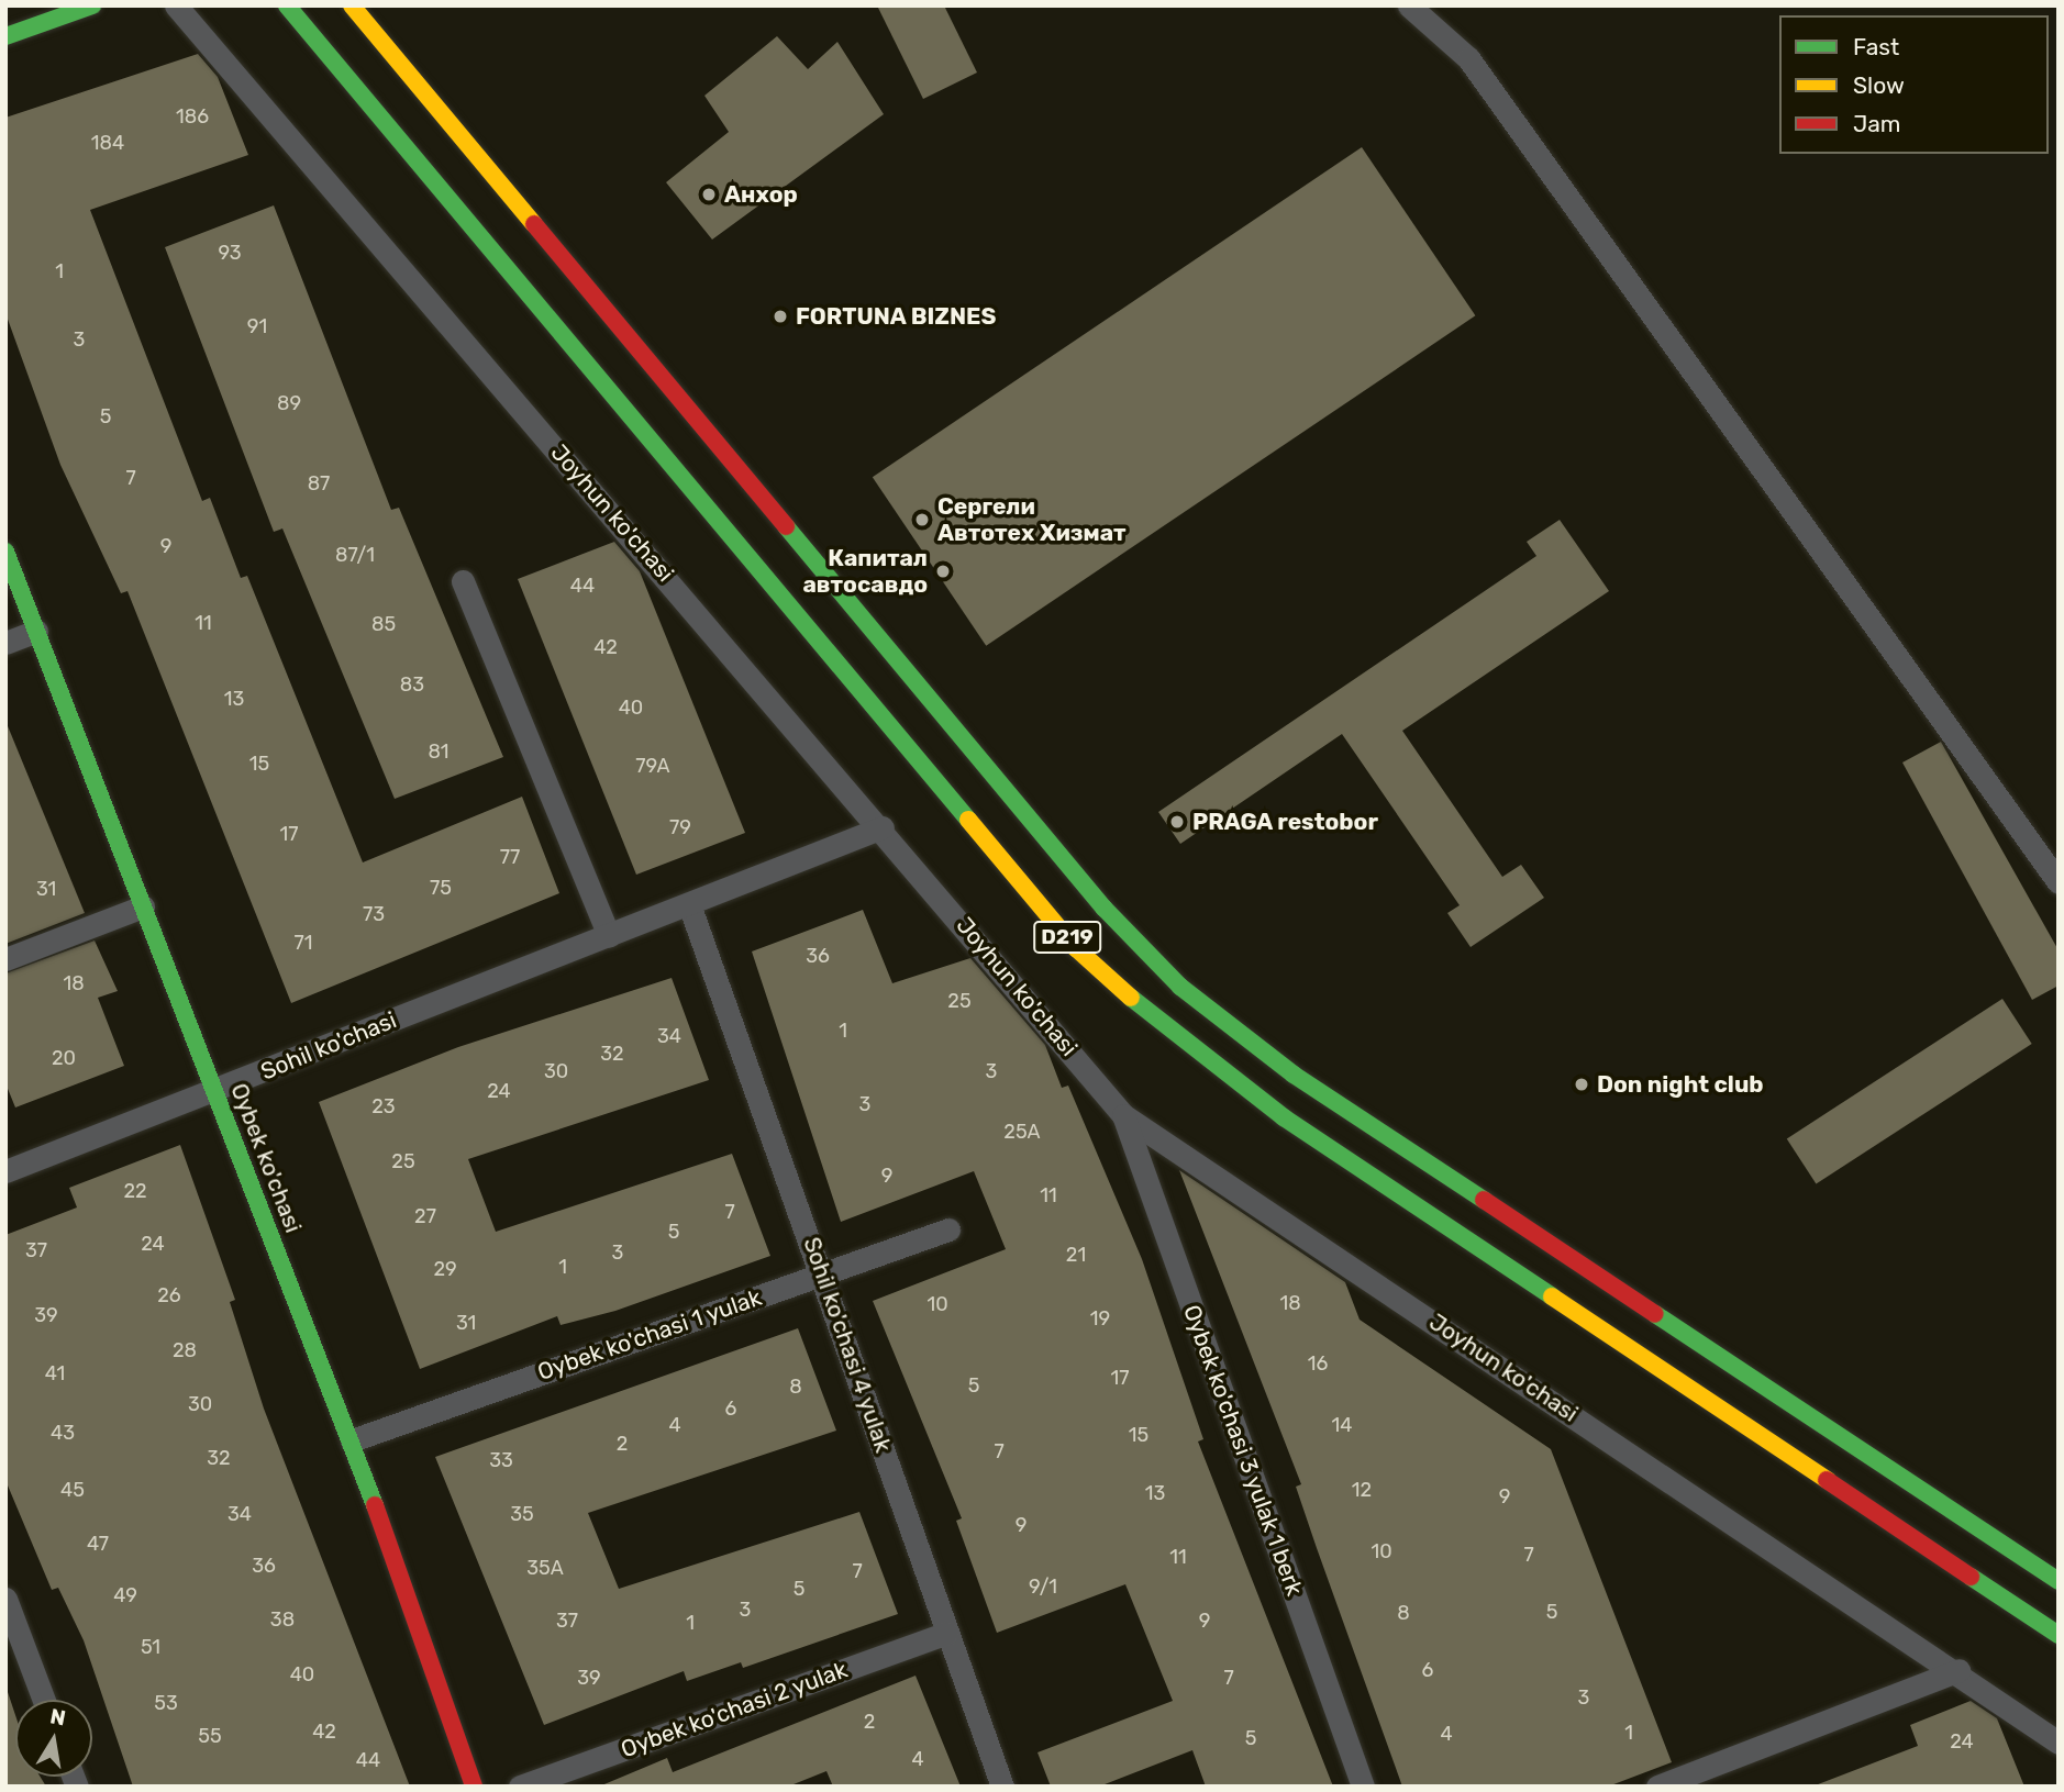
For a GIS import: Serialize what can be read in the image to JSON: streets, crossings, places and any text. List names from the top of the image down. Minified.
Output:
{"streets":{"main road":["D219","Oybek ko'chasi"],"street":["Joyhun ko'chasi","Sohil ko'chasi","Oybek ko'chasi 1 yulak","Sohil ko'chasi 4 yulak","Oybek ko'chasi 3 yulak 1 berk","Oybek ko'chasi 2 yulak"]},"crossings":[["Joyhun ko'chasi","Sohil ko'chasi"],["Joyhun ko'chasi","Oybek ko'chasi 3 yulak 1 berk"],["Sohil ko'chasi","Oybek ko'chasi"],["Sohil ko'chasi","Sohil ko'chasi 4 yulak"],["Oybek ko'chasi","Oybek ko'chasi 1 yulak"],["Oybek ko'chasi 1 yulak","Sohil ko'chasi 4 yulak"],["Sohil ko'chasi 4 yulak","Oybek ko'chasi 2 yulak"]],"places":["Анхор","FORTUNA BIZNES","Сергели Автотех Хизмат","Капитал автосавдо","PRAGA restobor","Don night club"],"house_numbers":["186","184","93","1","91","3","89","5","7","87","9","87/1","44","11","85","42","83","13","40","81","15","79A","79","17","77","75","31","73","71","36","18","25","1","34","32","20","30","3","24","3","23","25A","25","9","22","11","7","27","5","24","37","3","21","1","29","26","18","10","39","19","31","28","16","41","17","5","8","30","6","4","14","43","15","2","7","32","33","45","12","13","9","34","35","9","47","10","7","11","36","35A","7","9/1","5","49","3","5","8","38","37","9","1","51","6","40","39","7","3","53","2","42","1","4","55","5","24","4","44"],"legend":["Fast","Slow","Jam"],"north":"top"}
